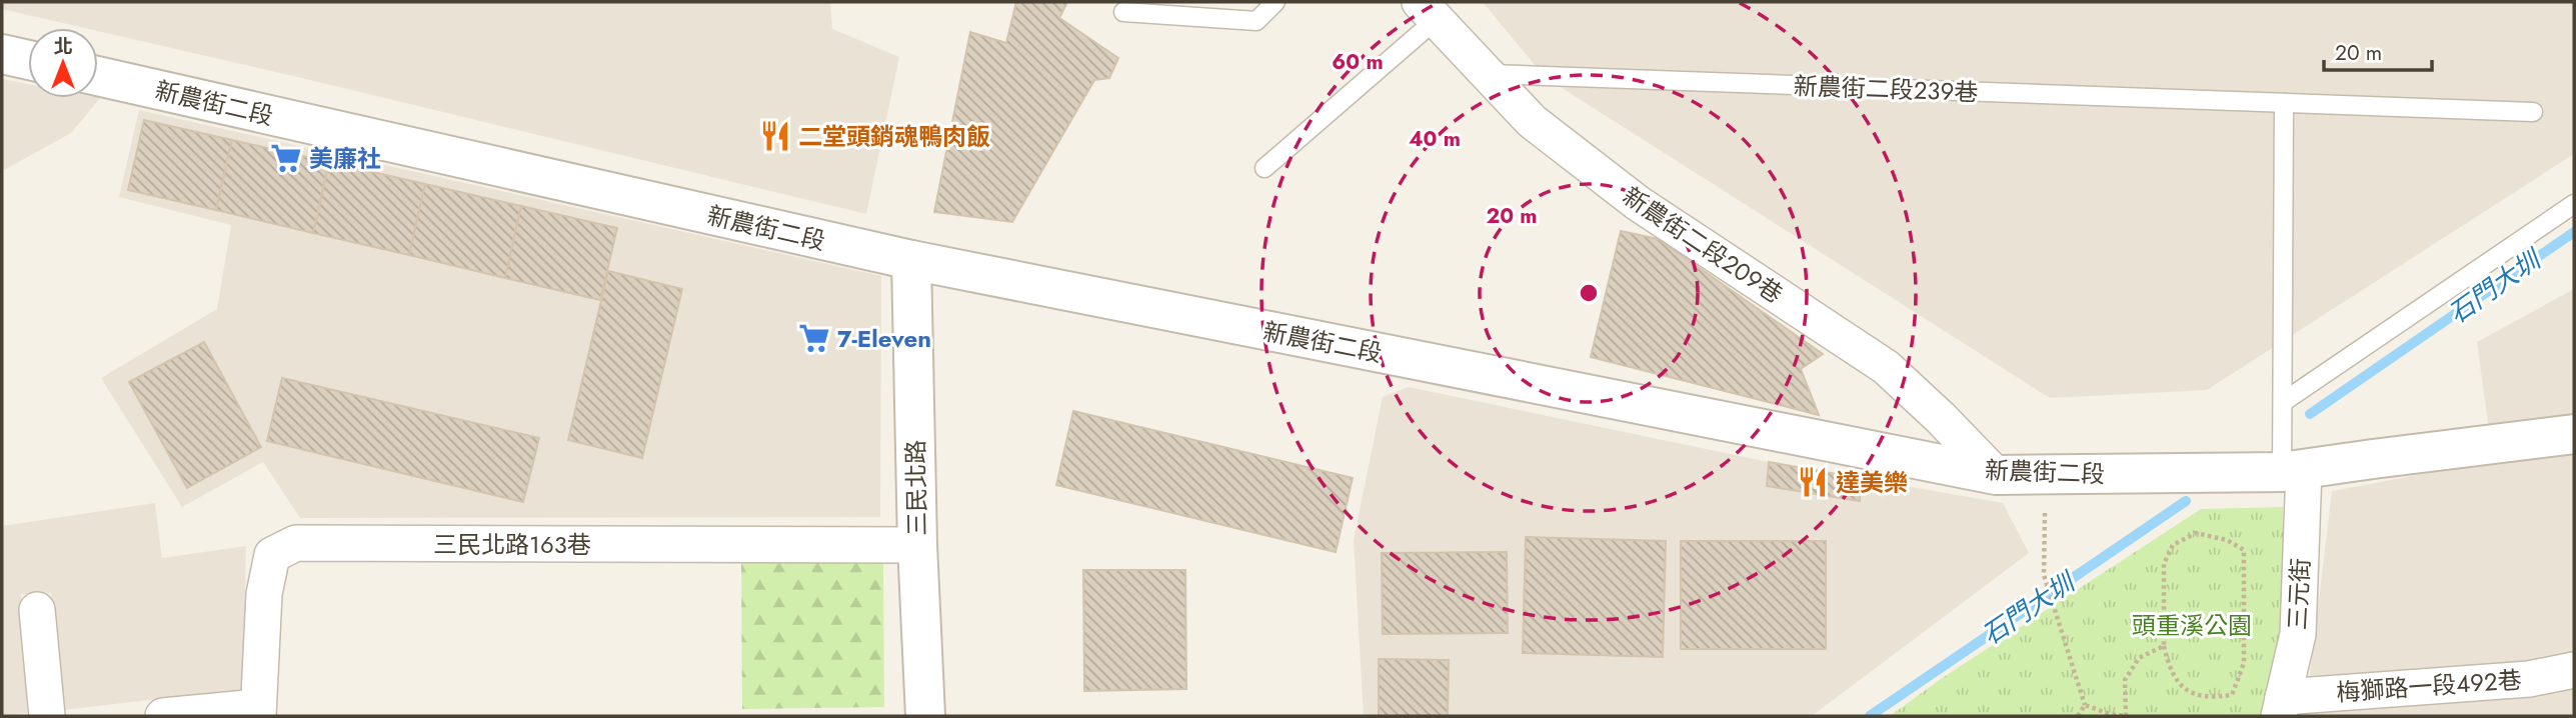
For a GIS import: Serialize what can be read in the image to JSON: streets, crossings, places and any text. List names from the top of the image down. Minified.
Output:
{"streets":{"street":["新農街二段","新農街二段209巷","三民北路","三民北路163巷","三元街","梅獅路一段492巷"],"lane":["新農街二段239巷"]},"crossings":[["新農街二段239巷","新農街二段209巷"],["新農街二段","新農街二段209巷"],["新農街二段","三民北路"],["新農街二段","三元街"],["三民北路","三民北路163巷"],["三元街","梅獅路一段492巷"]],"water":["石門大圳"],"parks":["頭重溪公園"],"places":{"restaurant":["二堂頭銷魂鴨肉飯","達美樂"],"supermarket":["美廉社","7-Eleven"]},"scale_bar":"20 m","north":"top","rings":["60 m","40 m","20 m"]}
